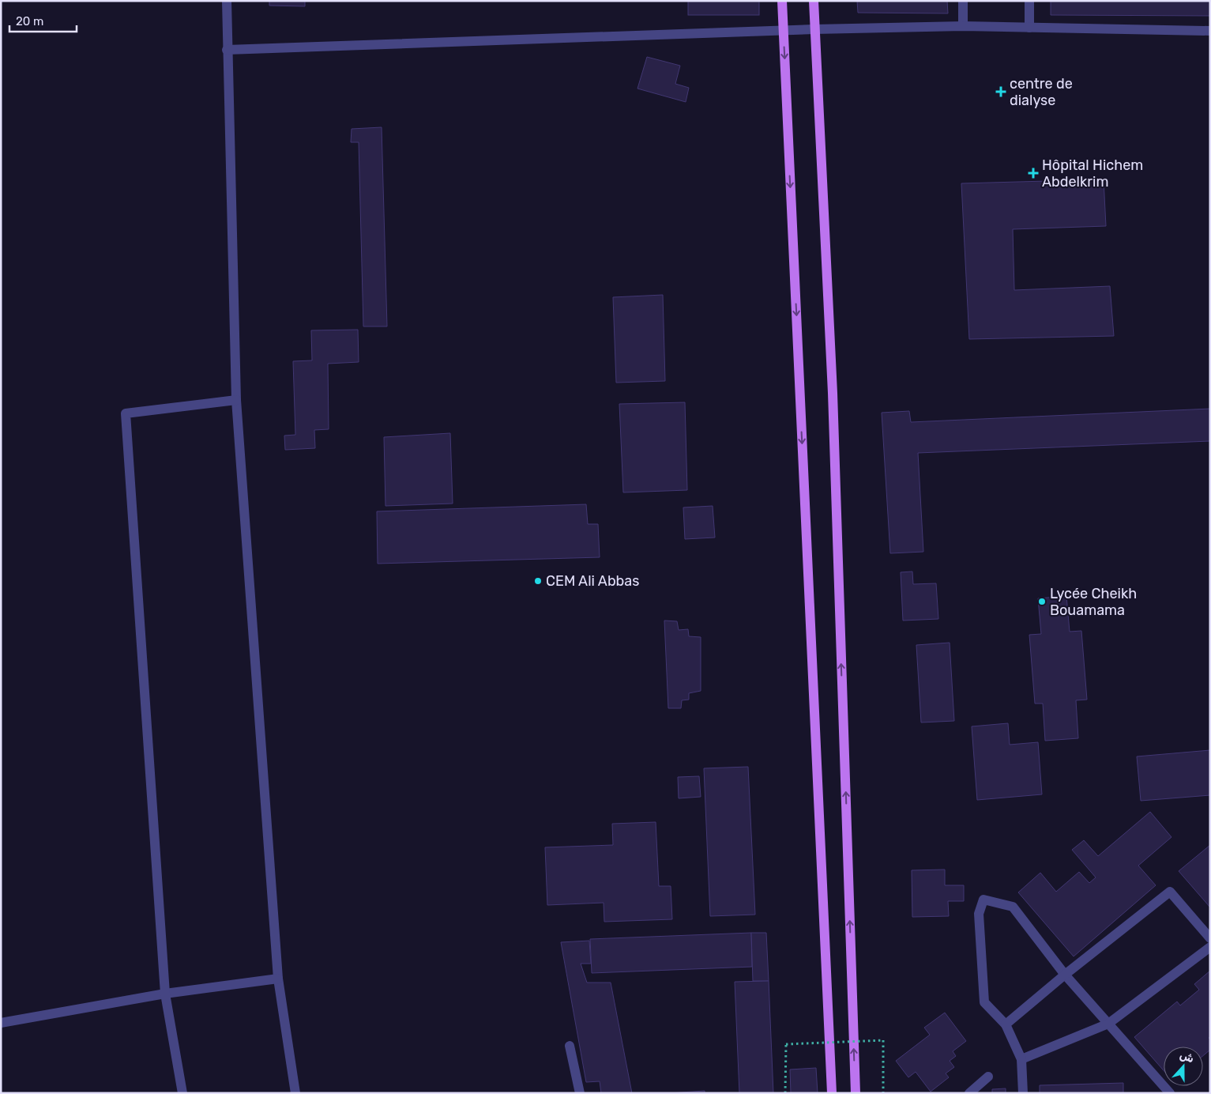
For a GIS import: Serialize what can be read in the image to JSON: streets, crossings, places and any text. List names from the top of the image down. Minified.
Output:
{"places":{"health":["centre de dialyse","Hôpital Hichem Abdelkrim"],"other":["CEM Ali Abbas","Lycée Cheikh Bouamama"]},"scale_bar":"20 m","north":"top"}
